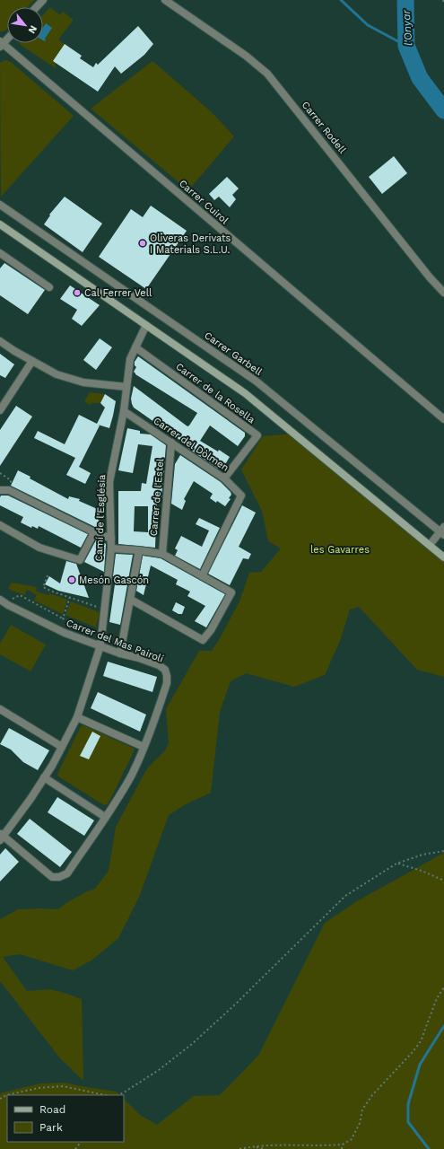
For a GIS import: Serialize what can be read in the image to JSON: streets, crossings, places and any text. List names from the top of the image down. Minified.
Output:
{"streets":{"street":["Carrer Rodell","Carrer Cuirol","Carrer Garbell","Carrer de la Rosella","Carrer del Dòlmen","Carrer de l'Estel","Camí de l'Església","Carrer del Mas Pairolí"]},"crossings":[["Carrer de la Rosella","Carrer del Dòlmen"],["Carrer de la Rosella","Camí de l'Església"],["Carrer del Dòlmen","Carrer de l'Estel"],["Carrer del Dòlmen","Camí de l'Església"],["Camí de l'Església","Carrer del Mas Pairolí"]],"water":["l'Onyar"],"parks":["les Gavarres"],"places":["Oliveras Derivats I Materials S.L.U.","Cal Ferrer Vell","Mesón Gascón"],"legend":["Road","Park"],"north":"bottom right"}
